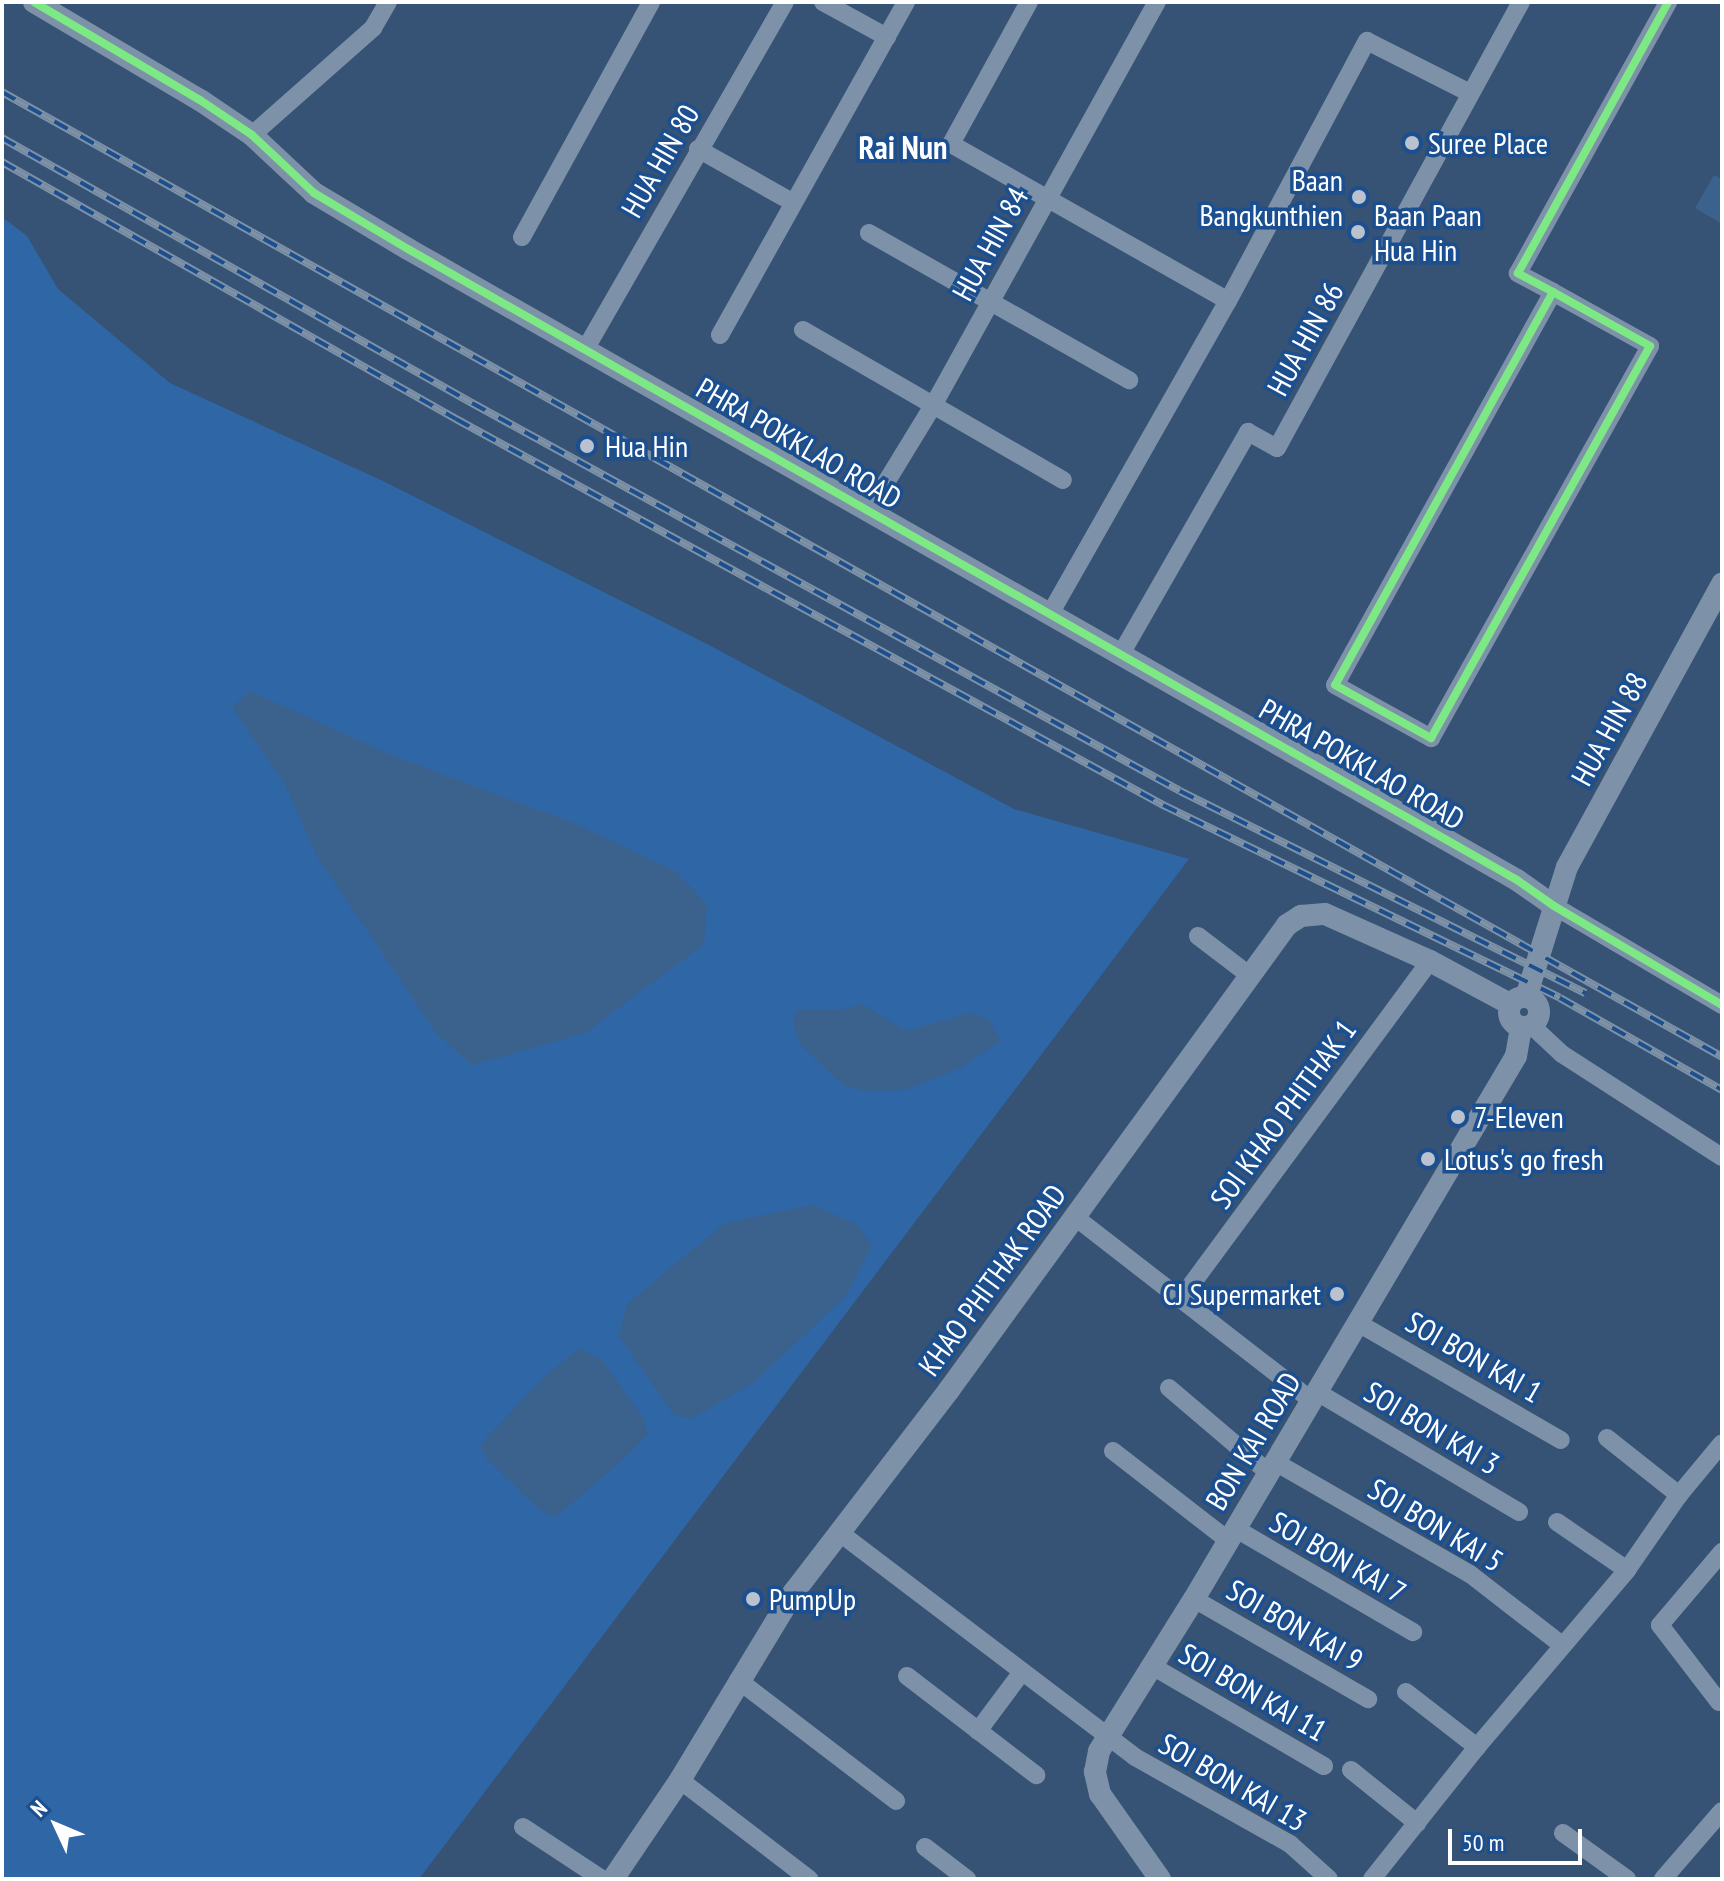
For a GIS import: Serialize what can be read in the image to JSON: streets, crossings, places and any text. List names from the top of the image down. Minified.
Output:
{"streets":{"street":["HUA HIN 80","HUA HIN 84","HUA HIN 86","PHRA POKKLAO ROAD","HUA HIN 88","SOI KHAO PHITHAK 1","KHAO PHITHAK ROAD","SOI BON KAI 1","SOI BON KAI 3","BON KAI ROAD","SOI BON KAI 5","SOI BON KAI 7","SOI BON KAI 9","SOI BON KAI 11","SOI BON KAI 13"]},"crossings":[["HUA HIN 80","PHRA POKKLAO ROAD"],["HUA HIN 84","PHRA POKKLAO ROAD"],["HUA HIN 86","PHRA POKKLAO ROAD"],["PHRA POKKLAO ROAD","HUA HIN 88"],["HUA HIN 88","KHAO PHITHAK ROAD"],["SOI KHAO PHITHAK 1","KHAO PHITHAK ROAD"],["SOI KHAO PHITHAK 1","SOI BON KAI 3"],["KHAO PHITHAK ROAD","SOI BON KAI 3"],["KHAO PHITHAK ROAD","SOI BON KAI 13"],["SOI BON KAI 1","BON KAI ROAD"],["SOI BON KAI 3","BON KAI ROAD"],["BON KAI ROAD","SOI BON KAI 5"],["BON KAI ROAD","SOI BON KAI 7"],["BON KAI ROAD","SOI BON KAI 9"],["BON KAI ROAD","SOI BON KAI 11"],["BON KAI ROAD","SOI BON KAI 13"]],"districts":["Rai Nun"],"places":["Suree Place","Baan Bangkunthien","Baan Paan Hua Hin","Hua Hin","7-Eleven","Lotus's go fresh","CJ Supermarket","PumpUp"],"scale_bar":"50 m","north":"top left"}
